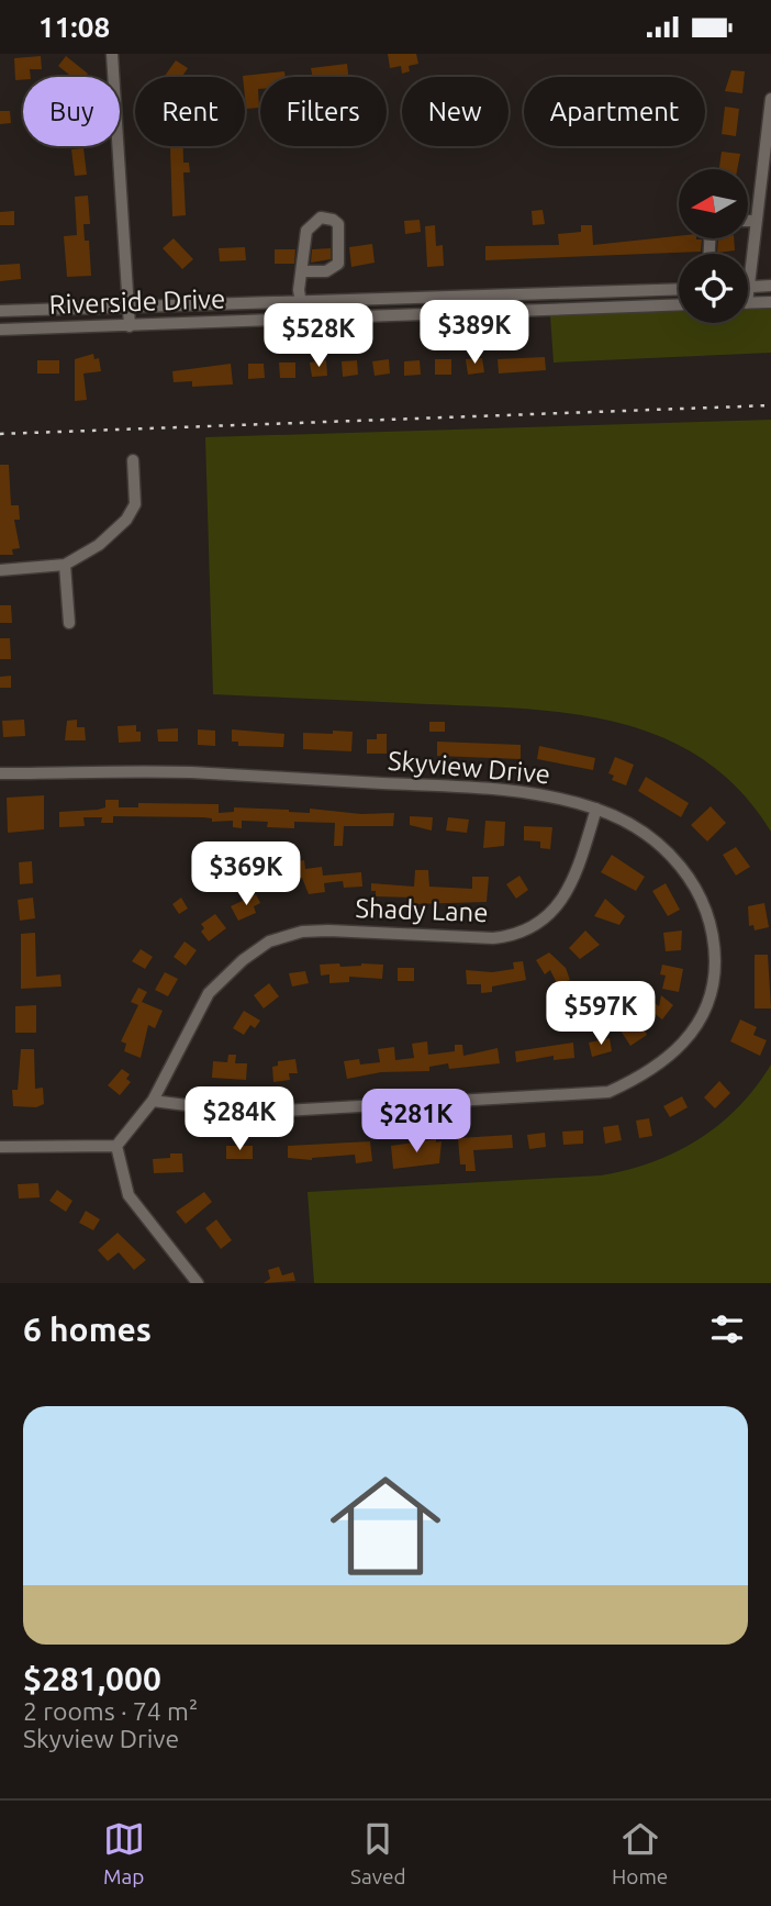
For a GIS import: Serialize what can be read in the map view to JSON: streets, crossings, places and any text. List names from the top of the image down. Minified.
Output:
{"streets":{"street":["Riverside Drive","Skyview Drive","Shady Lane"]},"crossings":[["Skyview Drive","Shady Lane"]],"north":"left","page":{"status":"11:08","chip":["Buy","Rent","Filters","New","Apartment"],"price":["$389K","$528K","$369K","$597K","$284K","$281K"],"heading":"6 homes","list":[{"name":"$281,000","note":"2 rooms · 74 m² · Skyview Drive"}],"tabs":["Map","Saved","Home"]}}
